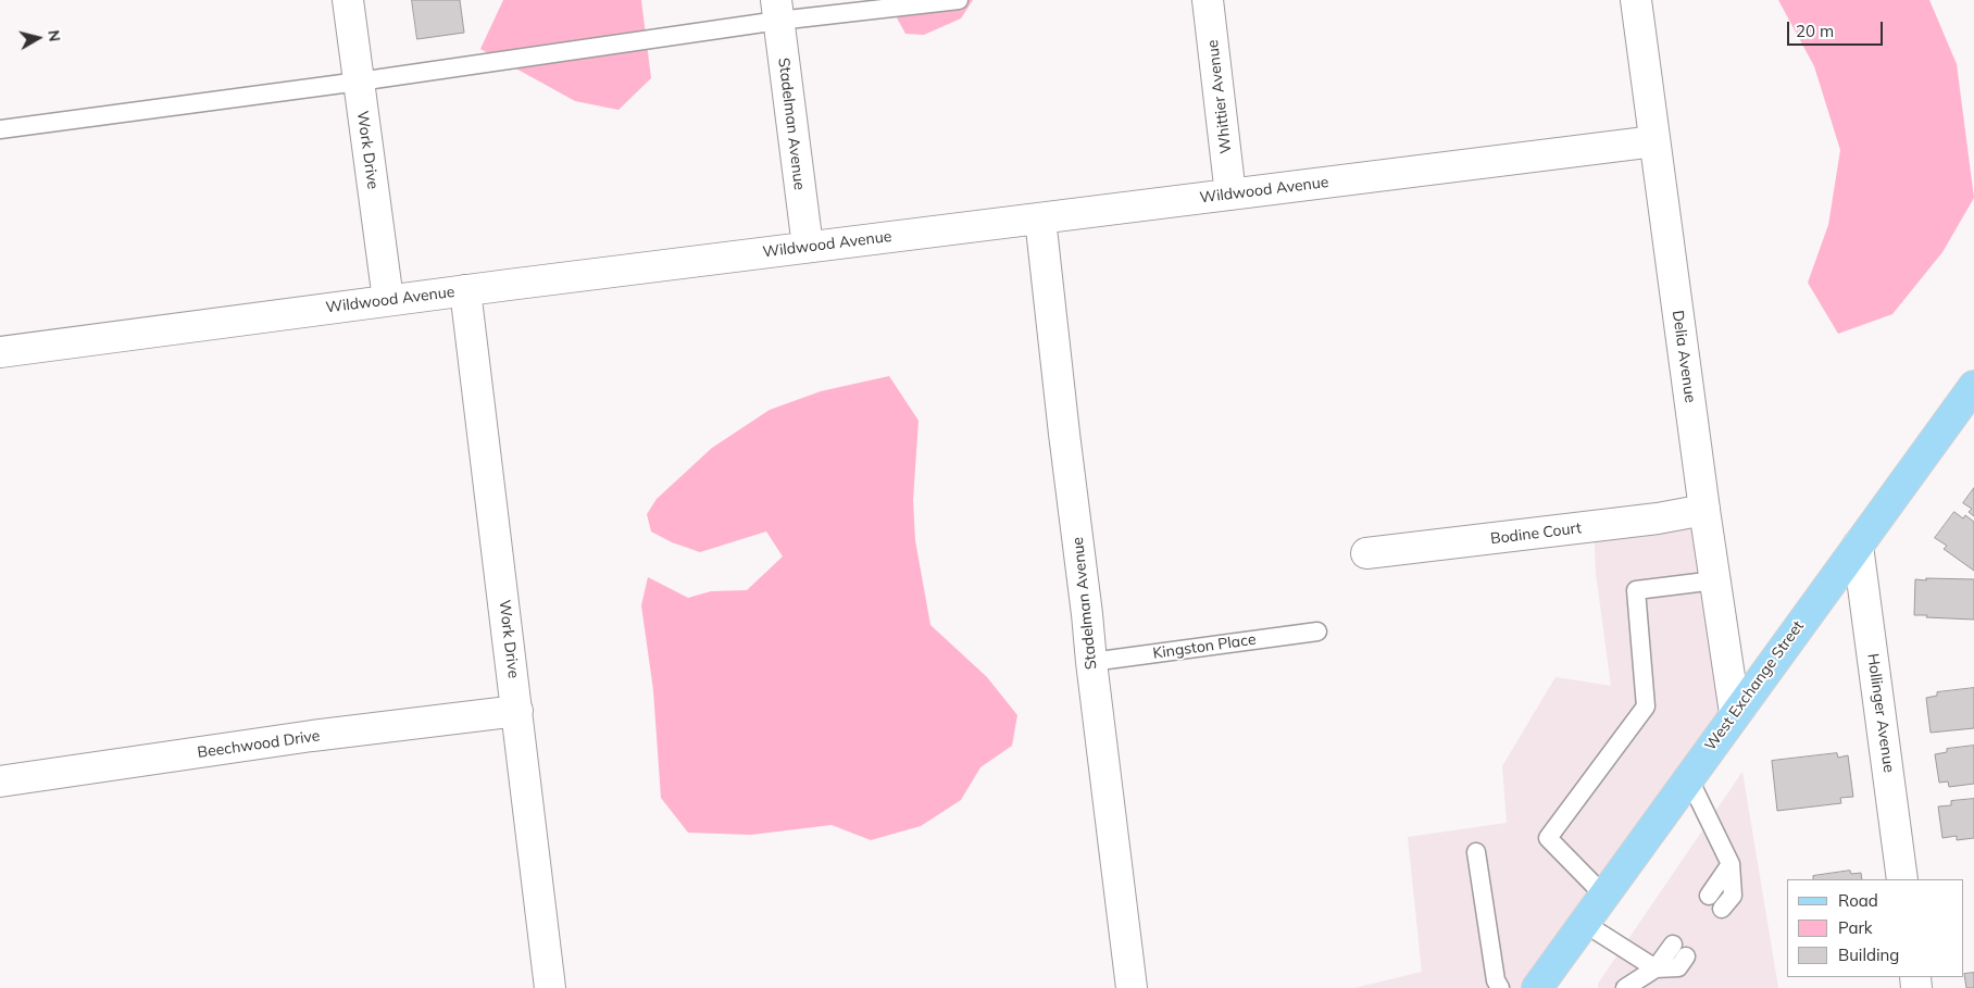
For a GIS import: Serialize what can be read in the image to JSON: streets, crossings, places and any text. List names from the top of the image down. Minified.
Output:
{"streets":{"main road":["West Exchange Street"],"street":["Whittier Avenue","Stadelman Avenue","Work Drive","Wildwood Avenue","Delia Avenue","Bodine Court","Hollinger Avenue","Beechwood Drive"],"lane":["Kingston Place"]},"crossings":[["Whittier Avenue","Wildwood Avenue"],["Stadelman Avenue","Wildwood Avenue"],["Stadelman Avenue","Kingston Place"],["Work Drive","Wildwood Avenue"],["Work Drive","Beechwood Drive"],["Wildwood Avenue","Delia Avenue"],["Delia Avenue","Bodine Court"],["Delia Avenue","West Exchange Street"],["West Exchange Street","Hollinger Avenue"]],"legend":["Road","Park","Building"],"scale_bar":"20 m","north":"right"}
